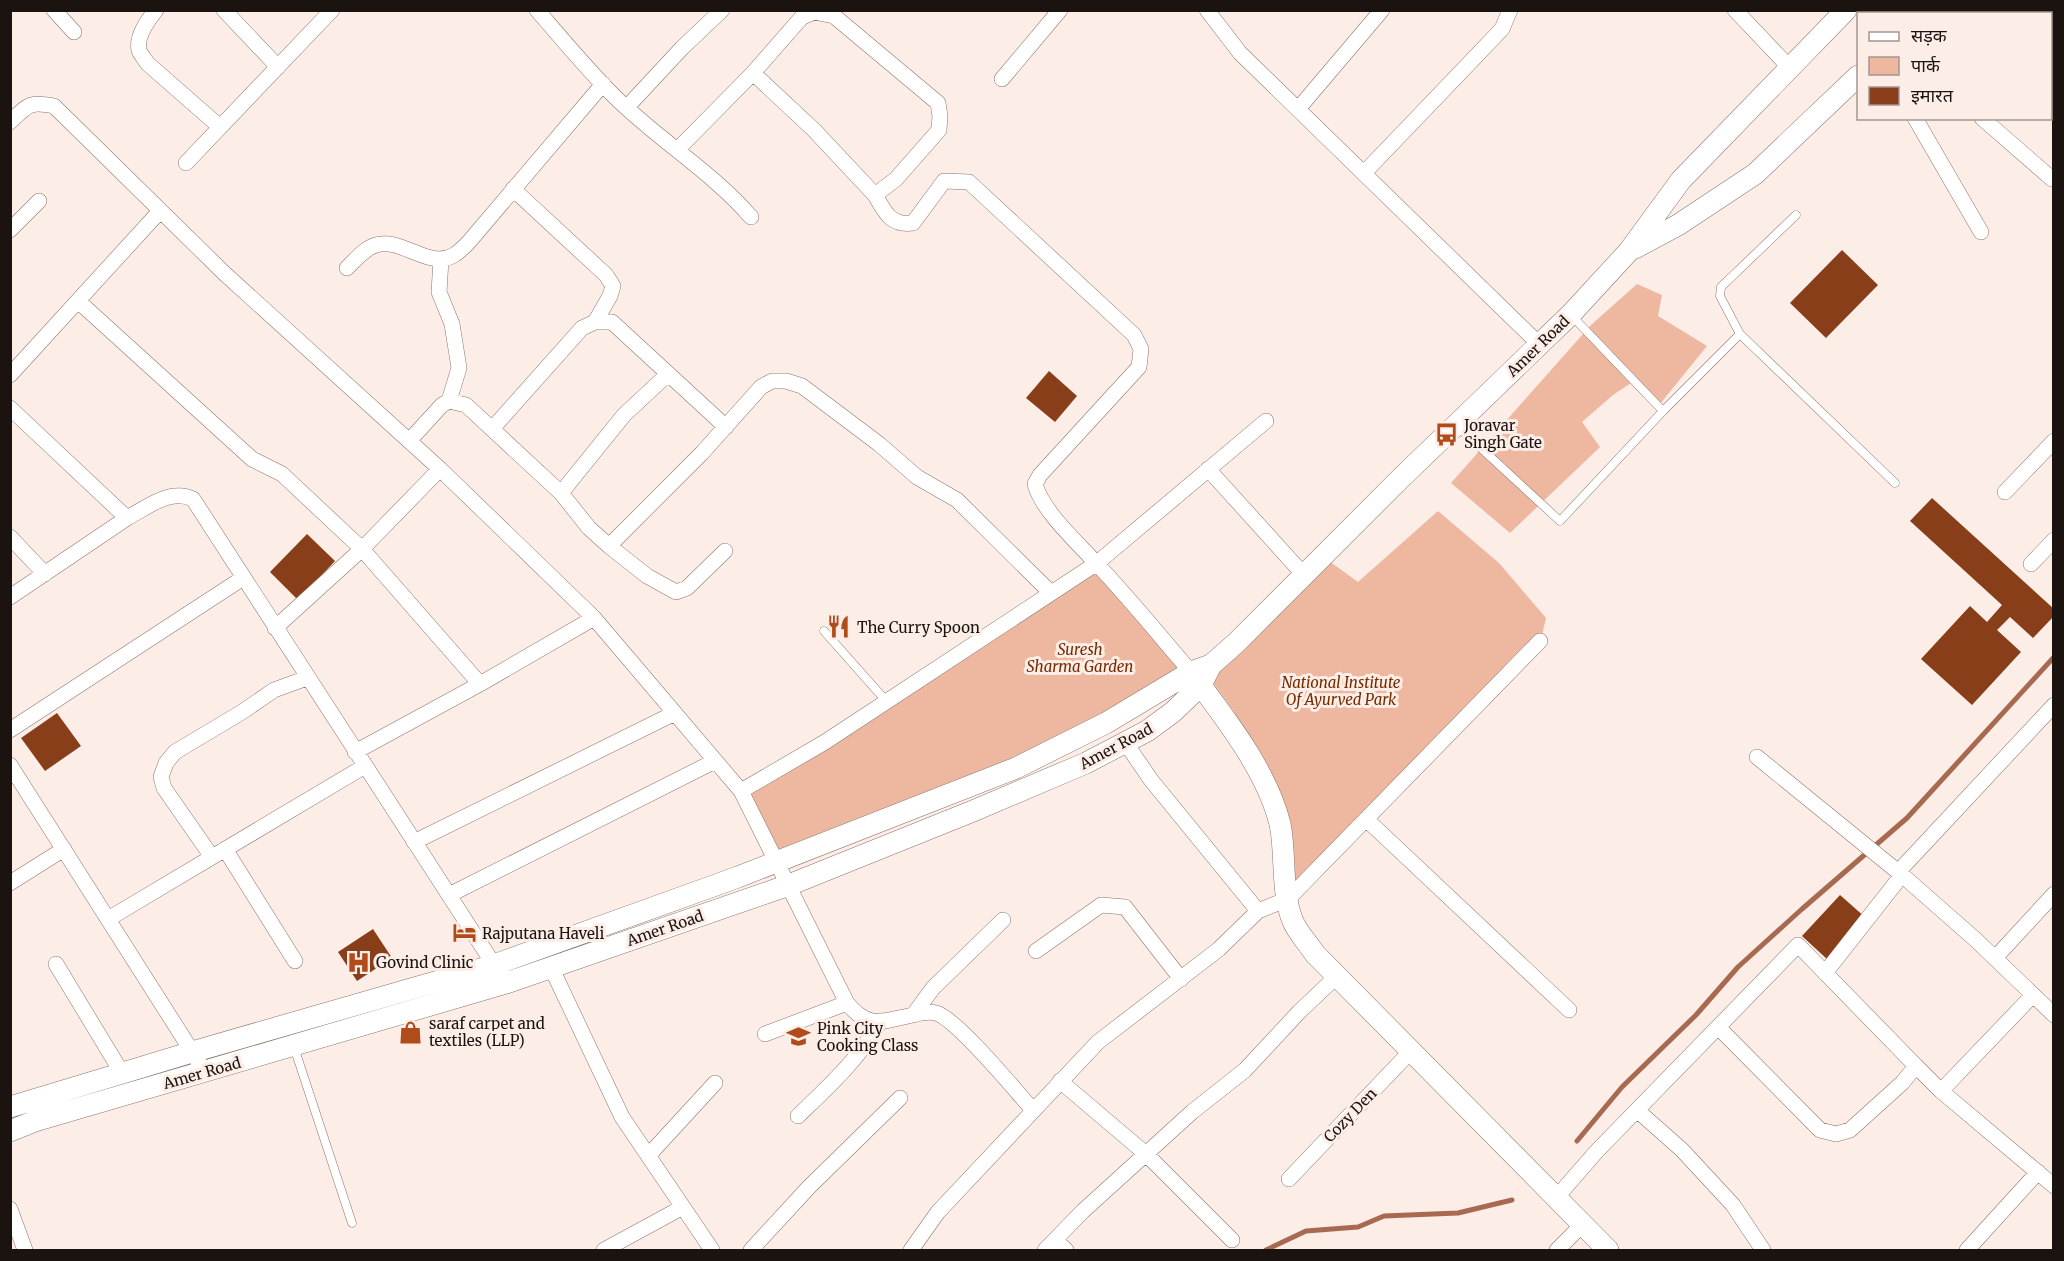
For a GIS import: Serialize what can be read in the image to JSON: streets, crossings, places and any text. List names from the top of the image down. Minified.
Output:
{"streets":{"main road":["Amer Road"],"street":["Cozy Den"]},"parks":["Suresh Sharma Garden","National Institute Of Ayurved Park"],"places":{"bus stop":["Joravar Singh Gate"],"restaurant":["The Curry Spoon"],"hotel":["Rajputana Haveli"],"hospital":["Govind Clinic"],"shop":["saraf carpet and textiles (LLP)"],"school or university":["Pink City Cooking Class"]},"legend":["सड़क","पार्क","इमारत"]}
